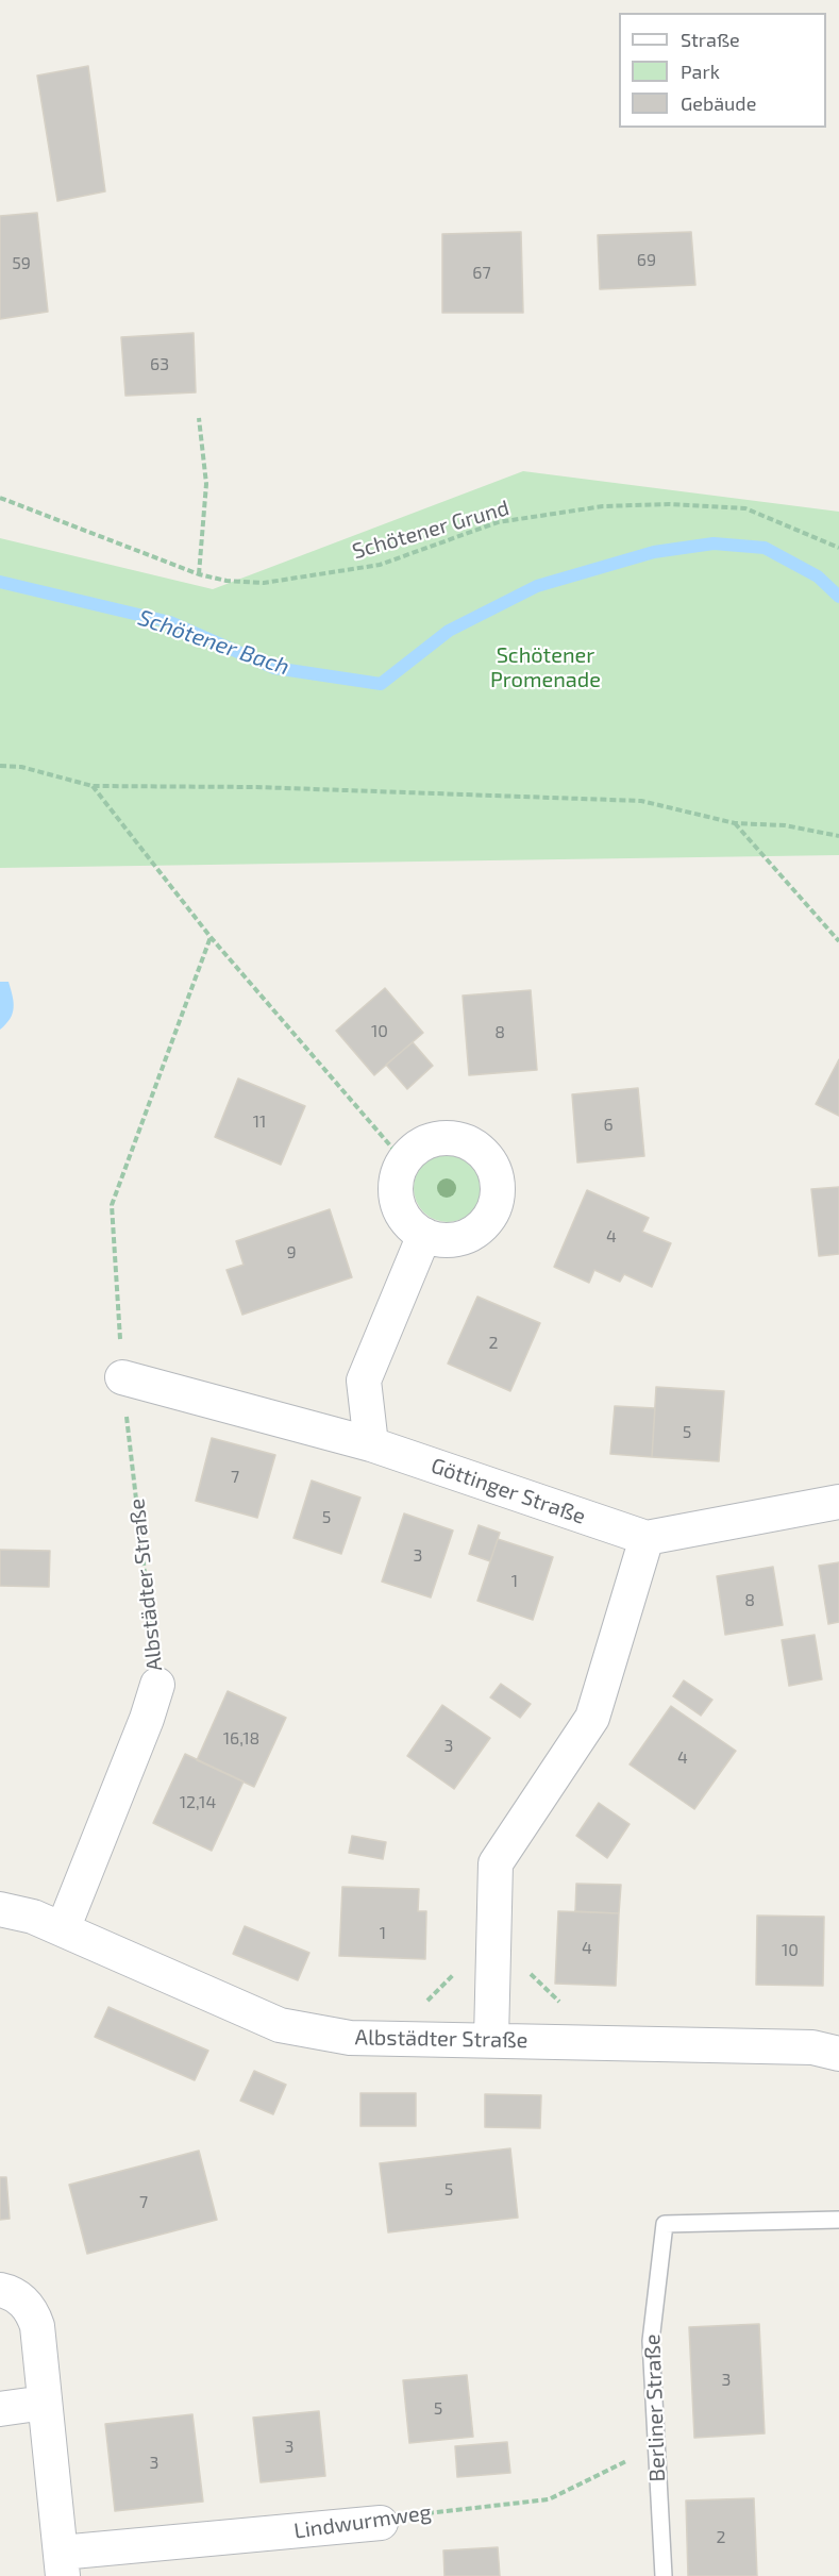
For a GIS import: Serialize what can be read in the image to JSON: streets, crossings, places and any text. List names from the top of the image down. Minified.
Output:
{"streets":{"street":["Göttinger Straße","Albstädter Straße","Lindwurmweg"],"lane":["Berliner Straße"],"path":["Schötener Grund"]},"crossings":[["Göttinger Straße","Albstädter Straße"],["Berliner Straße","Lindwurmweg"]],"water":["Schötener Bach"],"parks":["Schötener Promenade"],"house_numbers":["69","59","67","63","10","8","11","6","4","9","2","5","7","5","3","1","8","16,18","3","4","12,14","1","4","10","5","7","3","5","3","3","2"],"legend":["Straße","Park","Gebäude"]}
